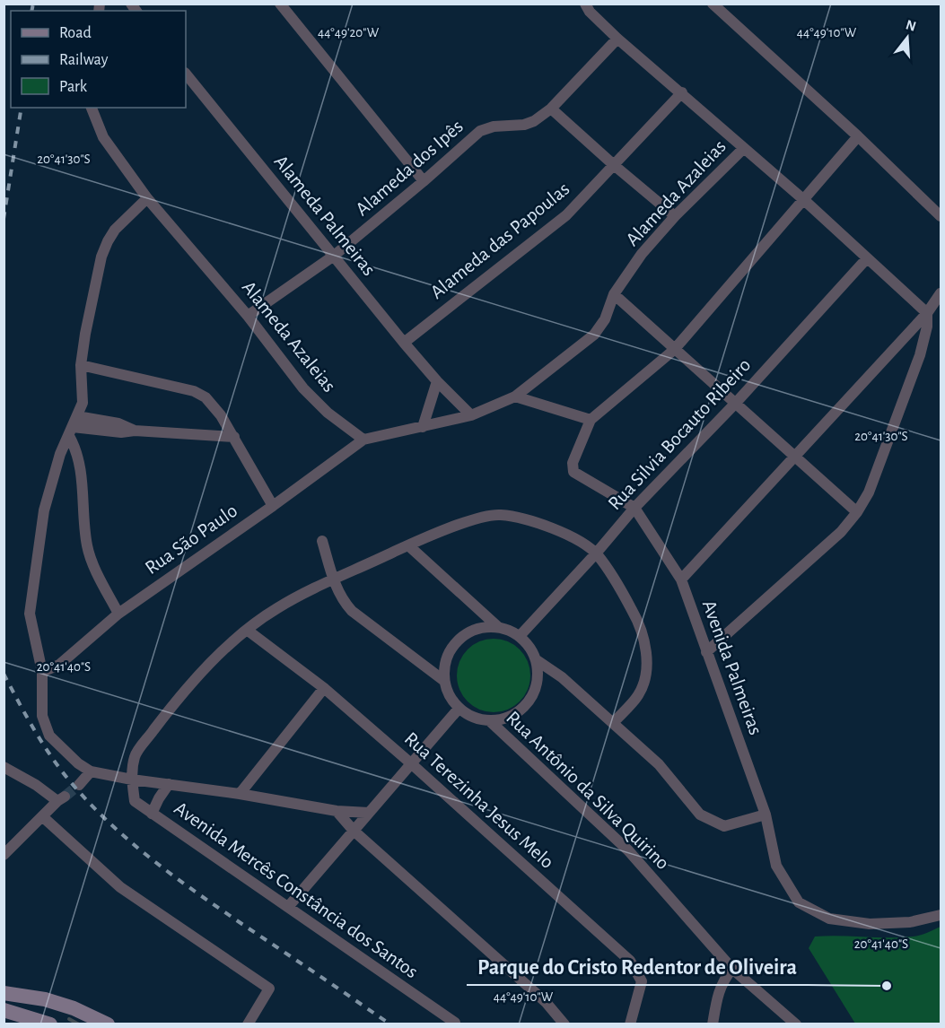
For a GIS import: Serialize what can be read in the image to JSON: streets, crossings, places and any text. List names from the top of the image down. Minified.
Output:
{"streets":{"street":["Alameda dos Ipês","Alameda Azaleias","Alameda Palmeiras","Alameda das Papoulas","Rua Silvia Bocauto Ribeiro","Rua São Paulo","Avenida Palmeiras","Rua Antônio da Silva Quirino","Rua Terezinha Jesus Melo","Avenida Mercês Constância dos Santos"]},"crossings":[["Alameda dos Ipês","Alameda Azaleias"],["Alameda dos Ipês","Alameda Palmeiras"],["Alameda Azaleias","Alameda Palmeiras"],["Alameda Azaleias","Rua São Paulo"],["Alameda Palmeiras","Alameda das Papoulas"],["Rua Silvia Bocauto Ribeiro","Avenida Palmeiras"],["Rua Silvia Bocauto Ribeiro","Rua Antônio da Silva Quirino"]],"places":["Parque do Cristo Redentor de Oliveira"],"legend":["Road","Railway","Park"],"north":"top","coordinates":["44°49'20\"W","44°49'10\"W","20°41'30\"S","20°41'40\"S"]}
